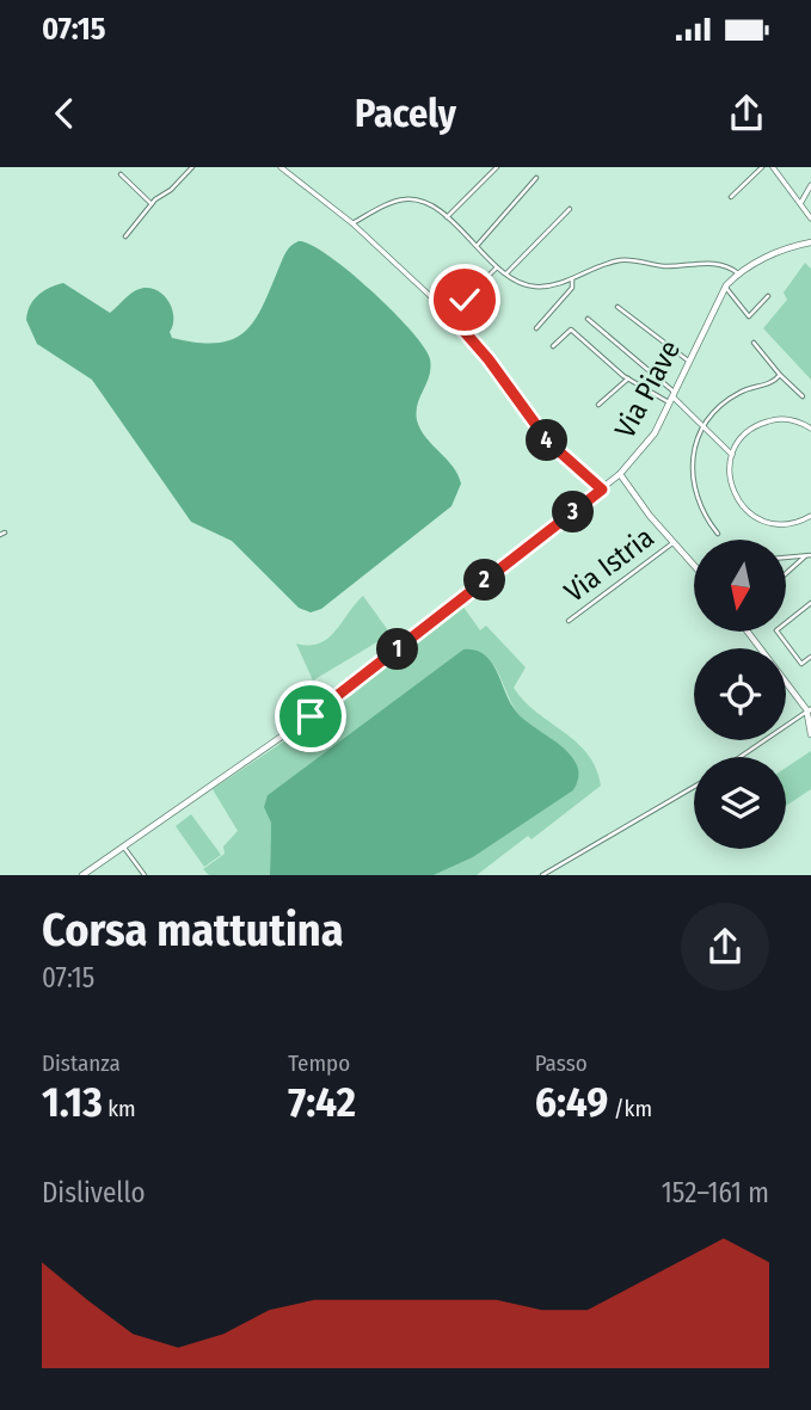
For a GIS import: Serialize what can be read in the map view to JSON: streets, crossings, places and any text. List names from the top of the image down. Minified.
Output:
{"streets":{"main road":["Via Piave"],"street":["Via Istria"]},"north":"bottom","page":{"status":"07:15","header":"Pacely","pins":["4","3","2","1"],"heading":["Corsa mattutina","07:15"],"stats":[["Distanza","1.13 km"],["Tempo","7:42"],["Passo","6:49 /km"]],"chart":["Dislivello","152–161 m"]}}
